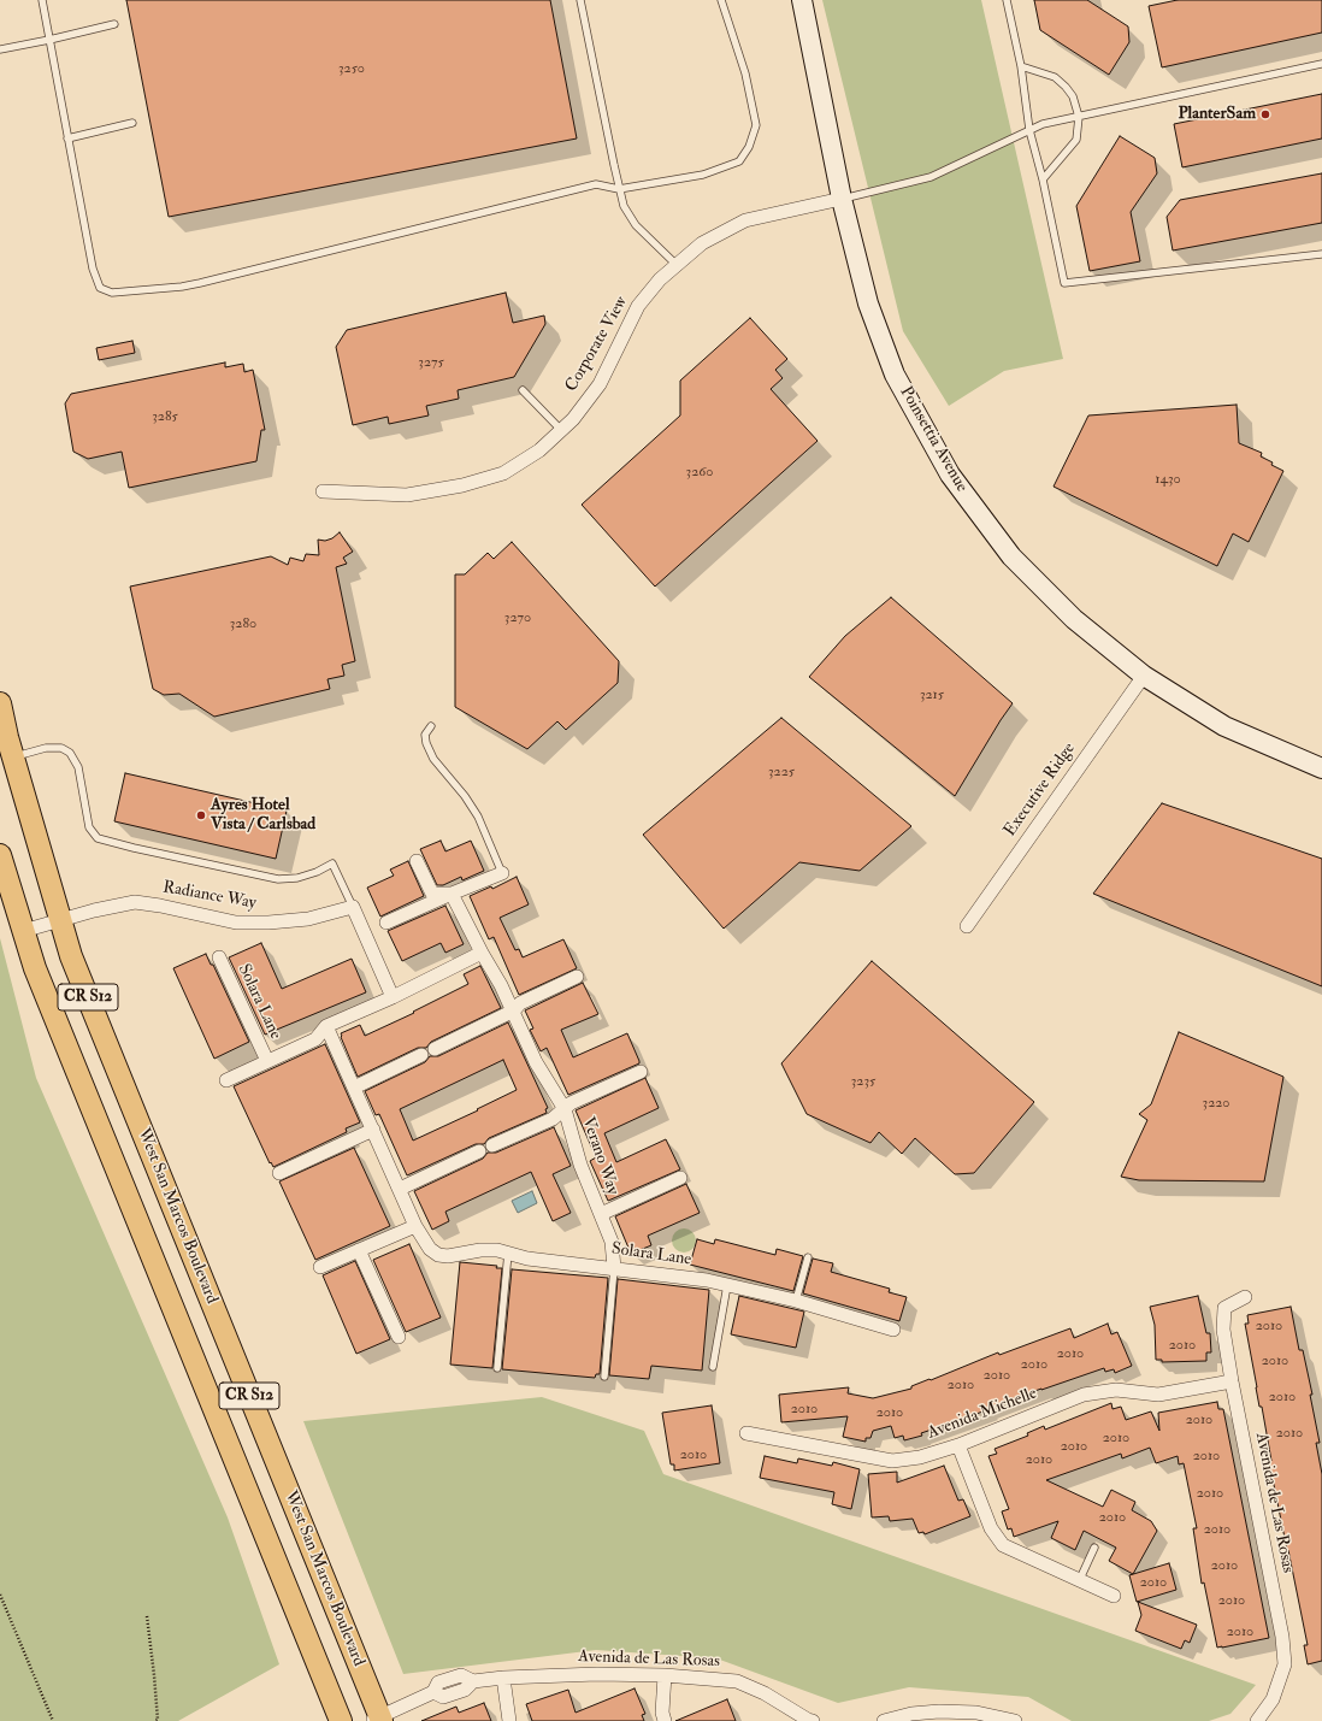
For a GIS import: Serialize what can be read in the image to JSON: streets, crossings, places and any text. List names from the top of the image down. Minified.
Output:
{"streets":{"main road":["Poinsettia Avenue","CR S12","West San Marcos Boulevard"],"street":["Corporate View","Executive Ridge","Radiance Way","Solara Lane","Verano Way","Avenida Michelle","Avenida de Las Rosas"]},"crossings":[["Corporate View","Poinsettia Avenue"],["Poinsettia Avenue","Executive Ridge"],["Radiance Way","CR S12"],["Radiance Way","West San Marcos Boulevard"],["Solara Lane","Verano Way"],["West San Marcos Boulevard","Avenida de Las Rosas"],["Avenida Michelle","Avenida de Las Rosas"]],"places":["PlanterSam","Ayres Hotel Vista / Carlsbad"],"house_numbers":["3250","3275","3285","3260","1430","3270","3280","3215","3225","3235","3220","2010","2010","2010","2010","2010","2010","2010","2010","2010","2010","2010","2010","2010","2010","2010","2010","2010","2010","2010","2010","2010","2010","2010","2010"]}
